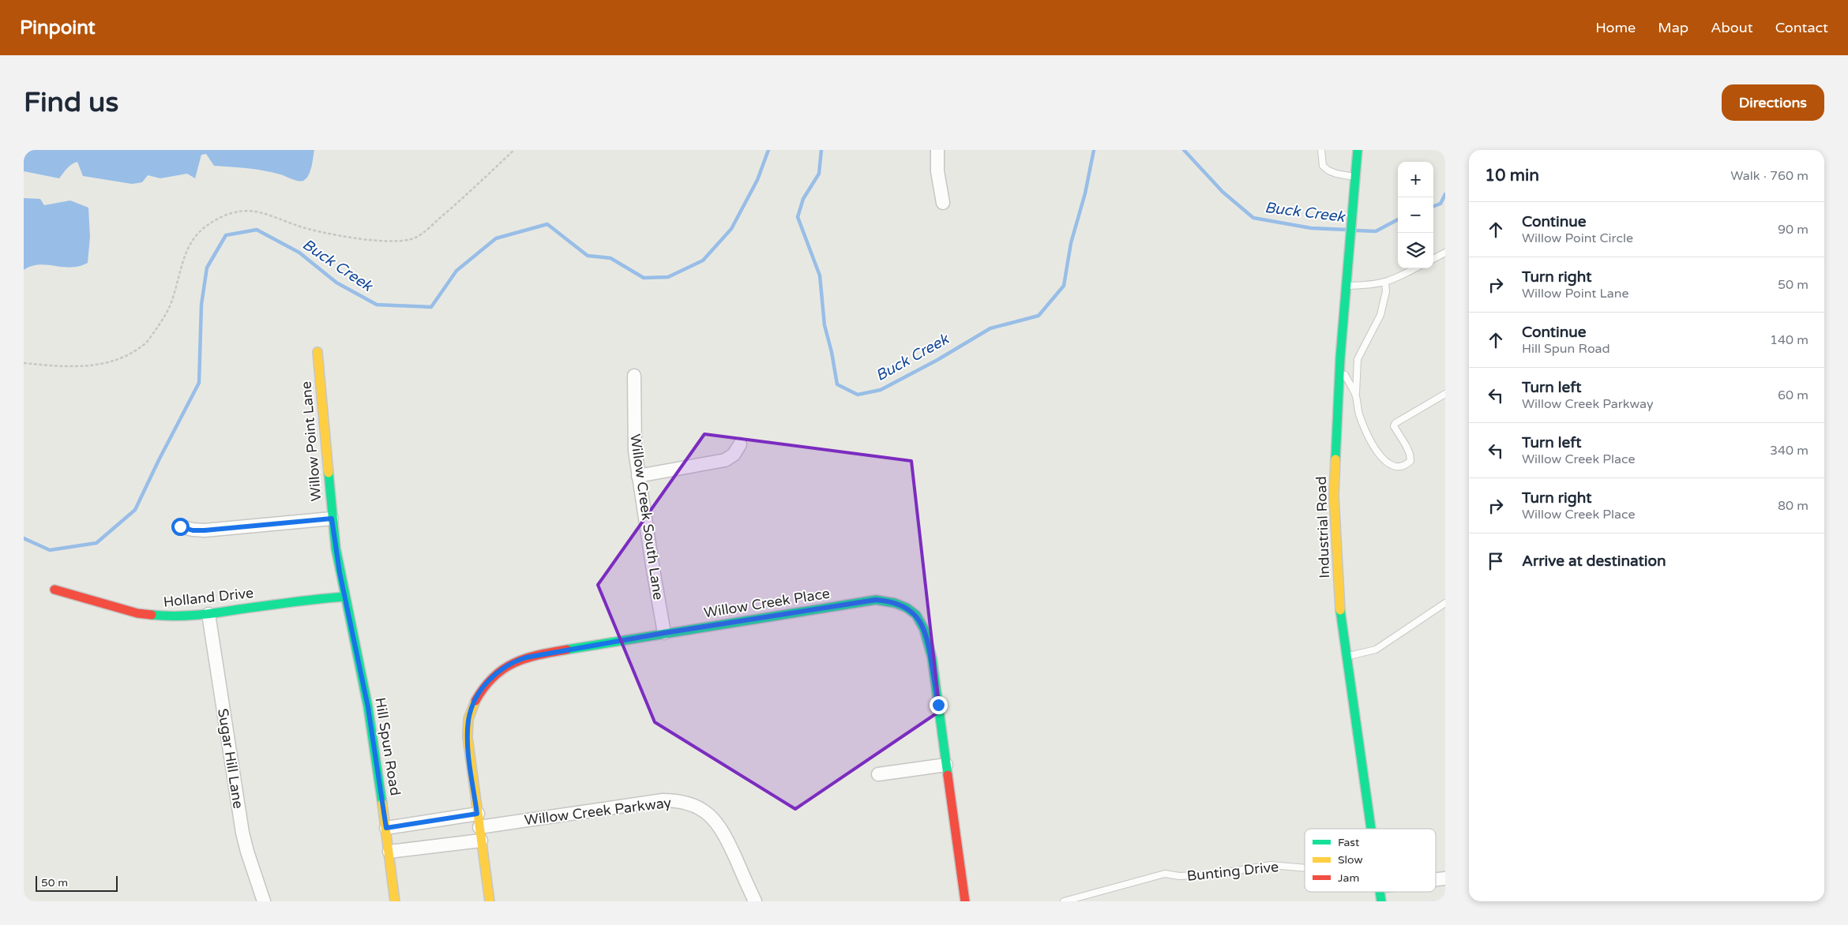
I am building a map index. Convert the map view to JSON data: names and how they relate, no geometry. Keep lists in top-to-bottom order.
{
  "streets": {
    "street": [
      "Willow Point Lane",
      "Willow Creek South Lane",
      "Industrial Road",
      "Holland Drive",
      "Willow Creek Place",
      "Hill Spun Road",
      "Sugar Hill Lane",
      "Willow Creek Parkway"
    ],
    "lane": ["Bunting Drive"]
  },
  "crossings": [
    ["Willow Point Lane", "Holland Drive"],
    ["Willow Point Lane", "Hill Spun Road"],
    ["Willow Creek South Lane", "Willow Creek Place"],
    ["Holland Drive", "Hill Spun Road"],
    ["Holland Drive", "Sugar Hill Lane"],
    ["Willow Creek Place", "Willow Creek Parkway"]
  ],
  "water": ["Buck Creek"],
  "legend": ["Fast", "Slow", "Jam"],
  "scale_bar": "50 m",
  "page": {
    "header": "Pinpoint",
    "nav": [
      "Home",
      "Map",
      "About",
      "Contact"
    ],
    "buttons": "Directions",
    "title": "Find us",
    "heading": ["10 min", "Walk · 760 m"],
    "map_buttons": ["+", "−"],
    "list": [
      ["Continue", "Willow Point Circle", "90 m"],
      ["Turn right", "Willow Point Lane", "50 m"],
      ["Continue", "Hill Spun Road", "140 m"],
      ["Turn left", "Willow Creek Parkway", "60 m"],
      ["Turn left", "Willow Creek Place", "340 m"],
      ["Turn right", "Willow Creek Place", "80 m"],
      "Arrive at destination"
    ],
    "scale": "50 m"
  }
}
